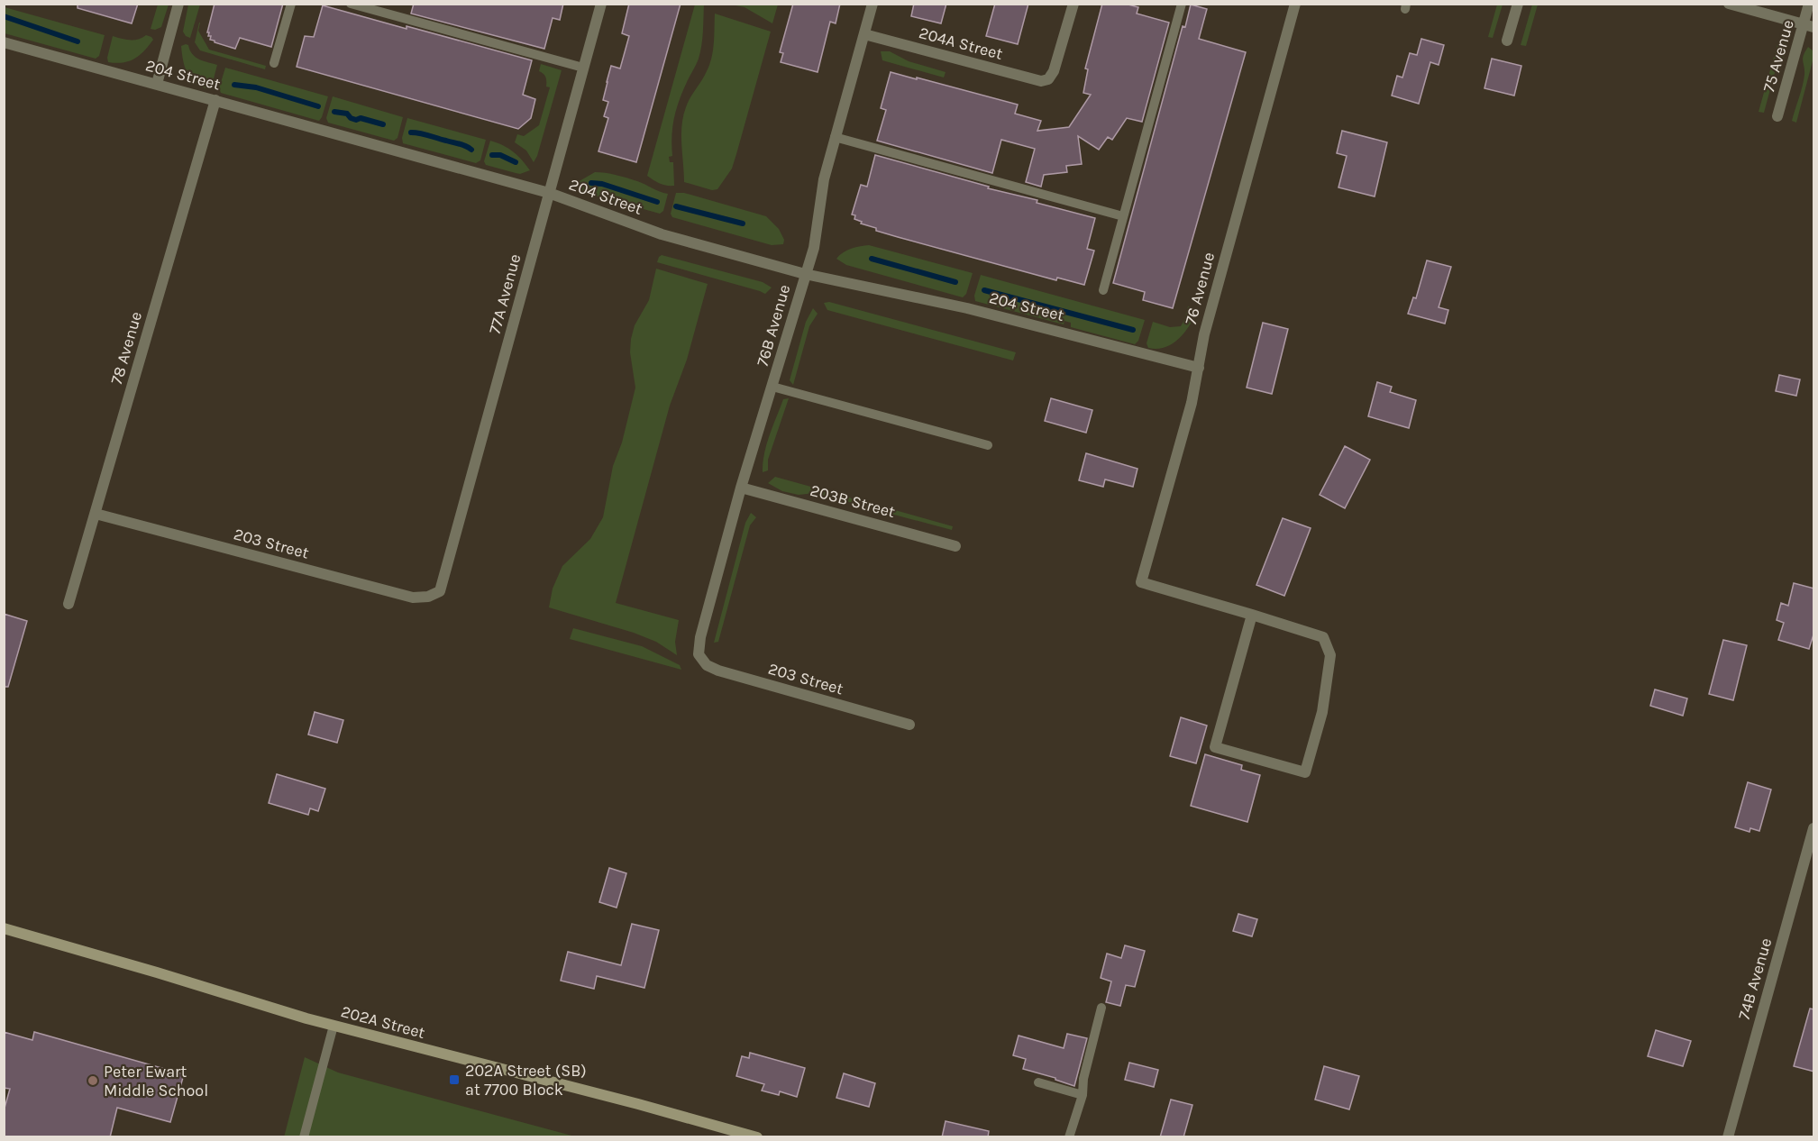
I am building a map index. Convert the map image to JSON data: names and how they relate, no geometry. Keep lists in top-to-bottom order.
{
  "streets": {
    "main road": ["202A Street"],
    "street": [
      "204A Street",
      "75 Avenue",
      "204 Street",
      "76 Avenue",
      "77A Avenue",
      "76B Avenue",
      "78 Avenue",
      "203B Street",
      "203 Street",
      "74B Avenue"
    ]
  },
  "crossings": [
    ["204A Street", "76B Avenue"],
    ["204 Street", "76 Avenue"],
    ["204 Street", "77A Avenue"],
    ["204 Street", "76B Avenue"],
    ["204 Street", "78 Avenue"],
    ["77A Avenue", "203 Street"],
    ["76B Avenue", "203B Street"],
    ["76B Avenue", "203 Street"],
    ["78 Avenue", "203 Street"]
  ],
  "places": {
    "transit": ["202A Street (SB) at 7700 Block"],
    "other": ["Peter Ewart Middle School"]
  }
}
